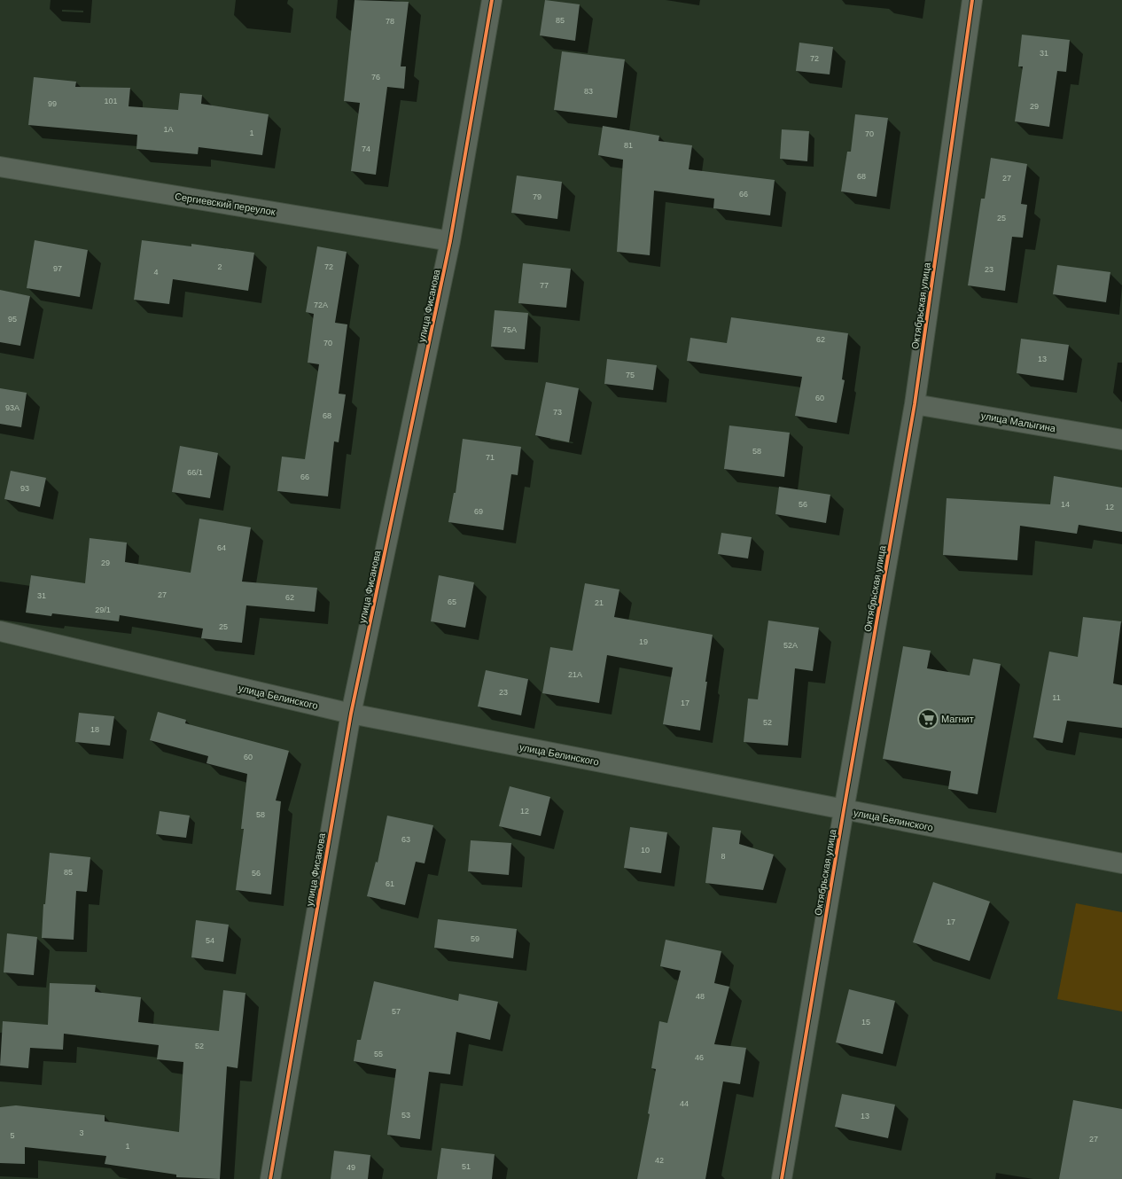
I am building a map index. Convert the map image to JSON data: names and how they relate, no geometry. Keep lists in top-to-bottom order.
{
  "streets": {
    "street": [
      "Сергиевский переулок",
      "улица Фисанова",
      "Октябрьская улица",
      "улица Малыгина",
      "улица Белинского"
    ]
  },
  "crossings": [
    ["Сергиевский переулок", "улица Фисанова"],
    ["улица Фисанова", "улица Белинского"],
    ["Октябрьская улица", "улица Малыгина"],
    ["Октябрьская улица", "улица Белинского"]
  ],
  "places": {
    "supermarket": ["Магнит"]
  },
  "house_numbers": [
    "85",
    "78",
    "31",
    "72",
    "76",
    "83",
    "101",
    "99",
    "29",
    "1А",
    "1",
    "70",
    "81",
    "74",
    "68",
    "27",
    "66",
    "79",
    "25",
    "2",
    "72",
    "97",
    "23",
    "4",
    "77",
    "72А",
    "95",
    "75А",
    "62",
    "70",
    "13",
    "75",
    "60",
    "93А",
    "73",
    "68",
    "58",
    "71",
    "66/1",
    "66",
    "93",
    "56",
    "14",
    "12",
    "69",
    "64",
    "29",
    "27",
    "31",
    "62",
    "65",
    "21",
    "29/1",
    "25",
    "19",
    "52А",
    "21А",
    "23",
    "11",
    "17",
    "52",
    "18",
    "60",
    "12",
    "58",
    "63",
    "10",
    "8",
    "85",
    "56",
    "61",
    "17",
    "59",
    "54",
    "48",
    "57",
    "15",
    "52",
    "55",
    "46",
    "44",
    "53",
    "13",
    "3",
    "5",
    "27",
    "1",
    "42",
    "51",
    "49"
  ]
}
